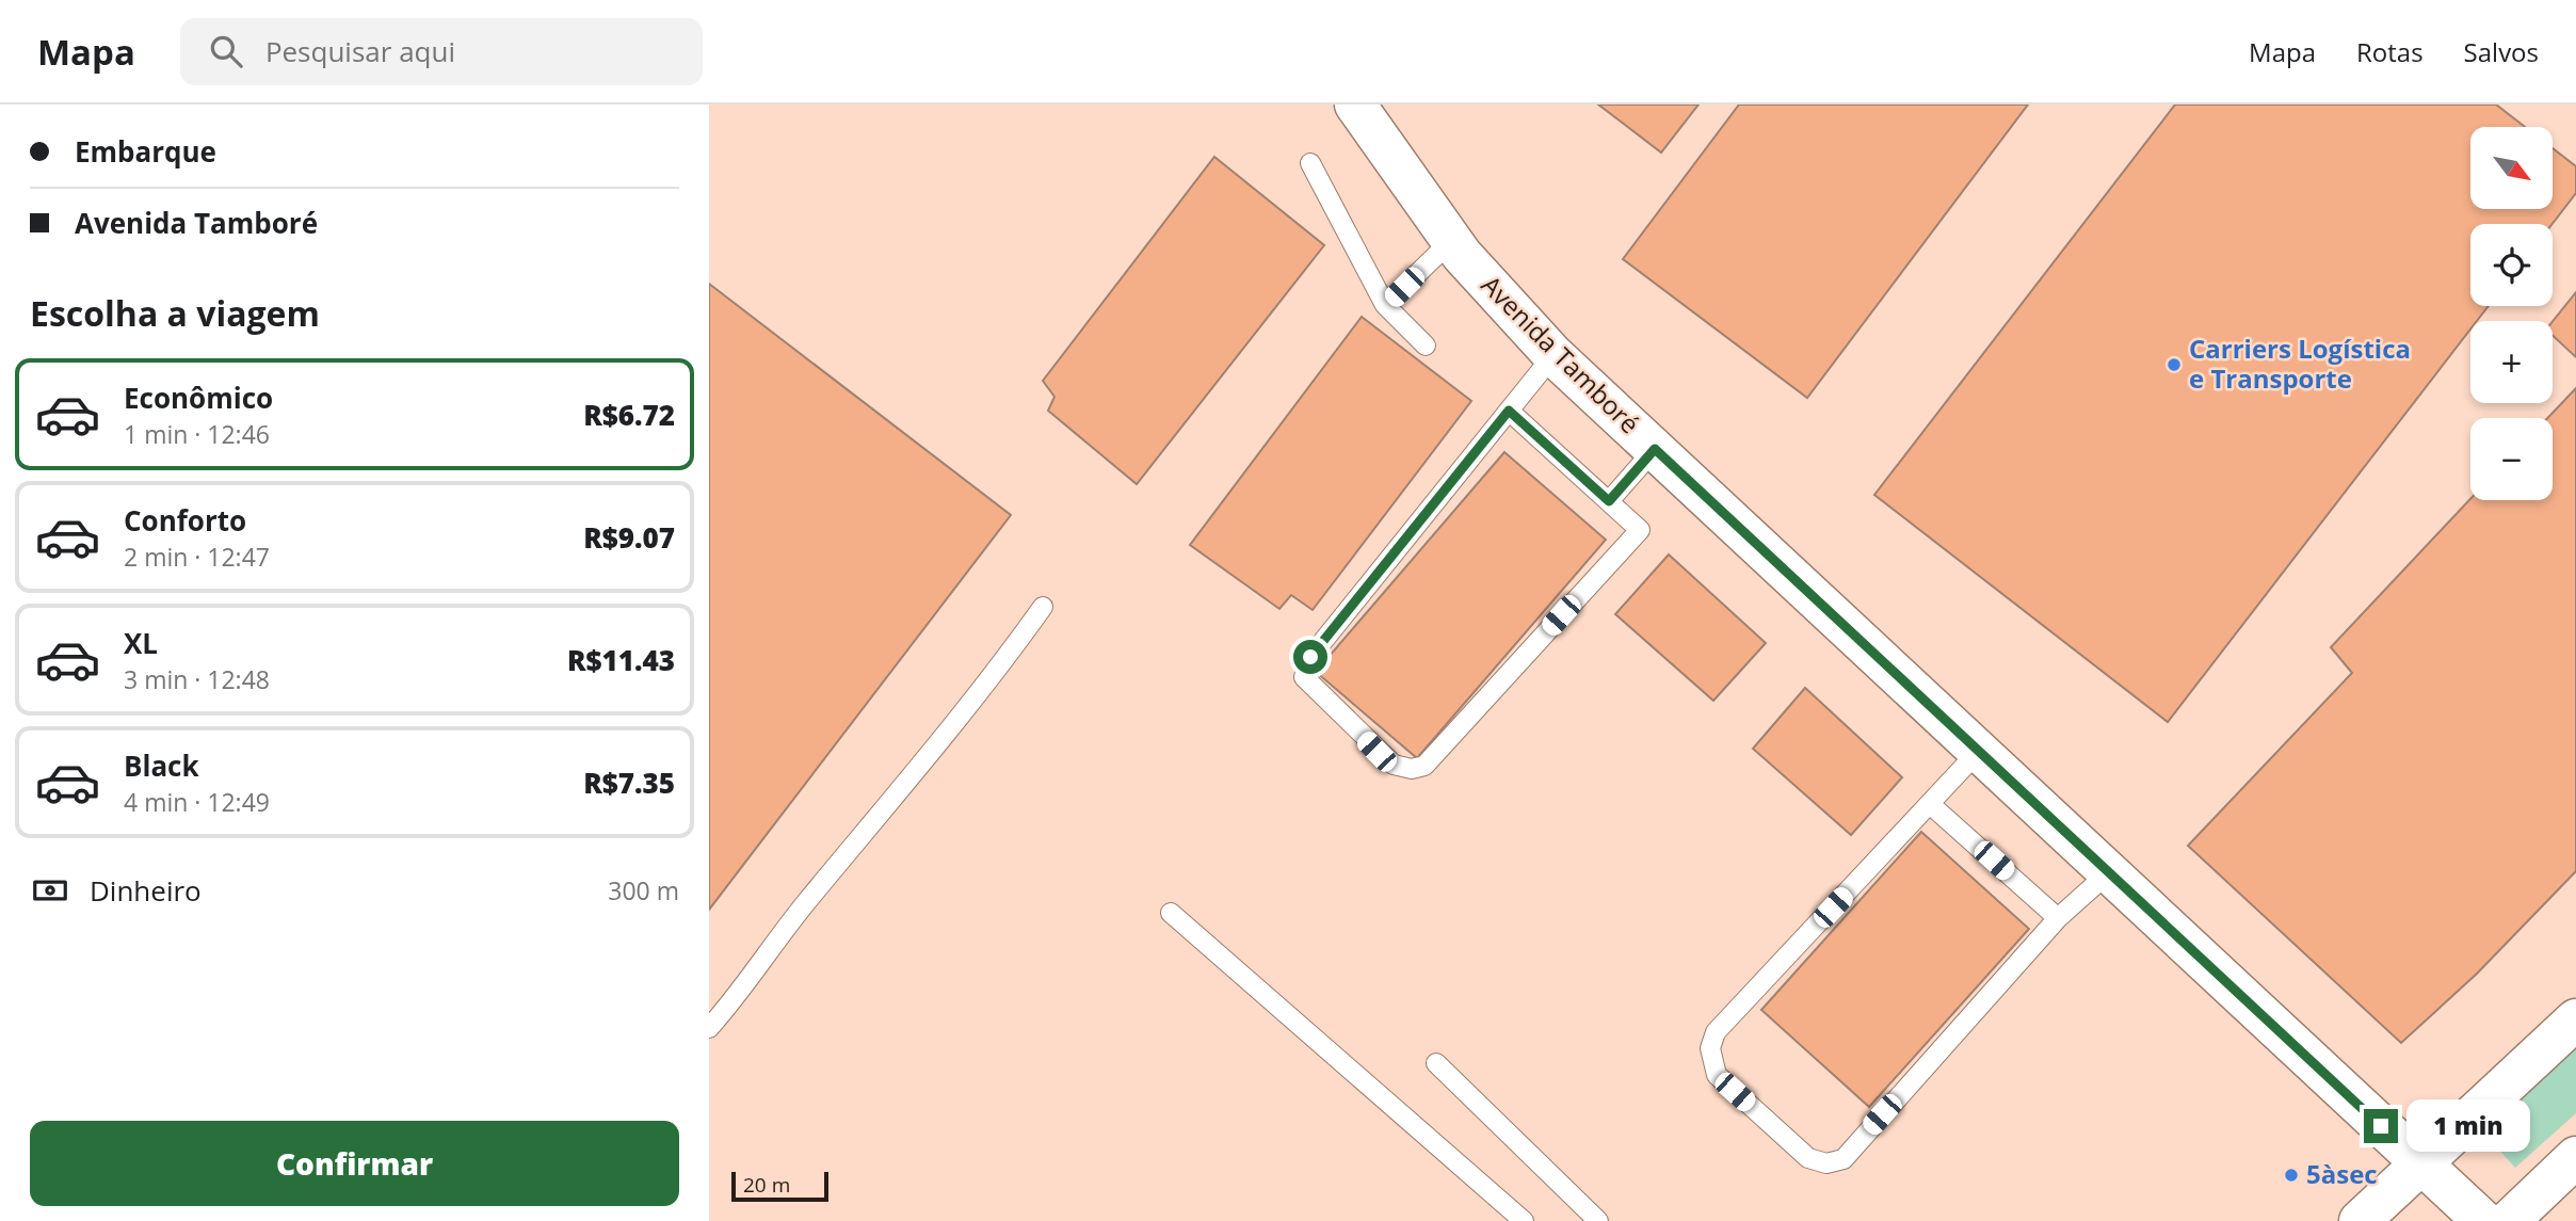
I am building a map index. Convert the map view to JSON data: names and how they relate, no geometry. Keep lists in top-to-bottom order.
{
  "streets": {
    "street": ["Avenida Tamboré"]
  },
  "places": ["Carriers Logística e Transporte", "5àsec"],
  "scale_bar": "20 m",
  "north": "bottom right",
  "page": {
    "header": "Mapa",
    "search": "Pesquisar aqui",
    "nav": ["Mapa", "Rotas", "Salvos"],
    "banner": ["Embarque", "Avenida Tamboré"],
    "map_buttons": ["+", "−"],
    "heading": "Escolha a viagem",
    "list": [
      {
        "name": "Econômico",
        "note": "1 min · 12:46",
        "value": "R$6.72"
      },
      {
        "name": "Conforto",
        "note": "2 min · 12:47",
        "value": "R$9.07"
      },
      {
        "name": "XL",
        "note": "3 min · 12:48",
        "value": "R$11.43"
      },
      {
        "name": "Black",
        "note": "4 min · 12:49",
        "value": "R$7.35"
      }
    ],
    "pay": ["Dinheiro", "300 m"],
    "bubble": "1 min",
    "buttons": "Confirmar",
    "scale": "20 m"
  }
}
